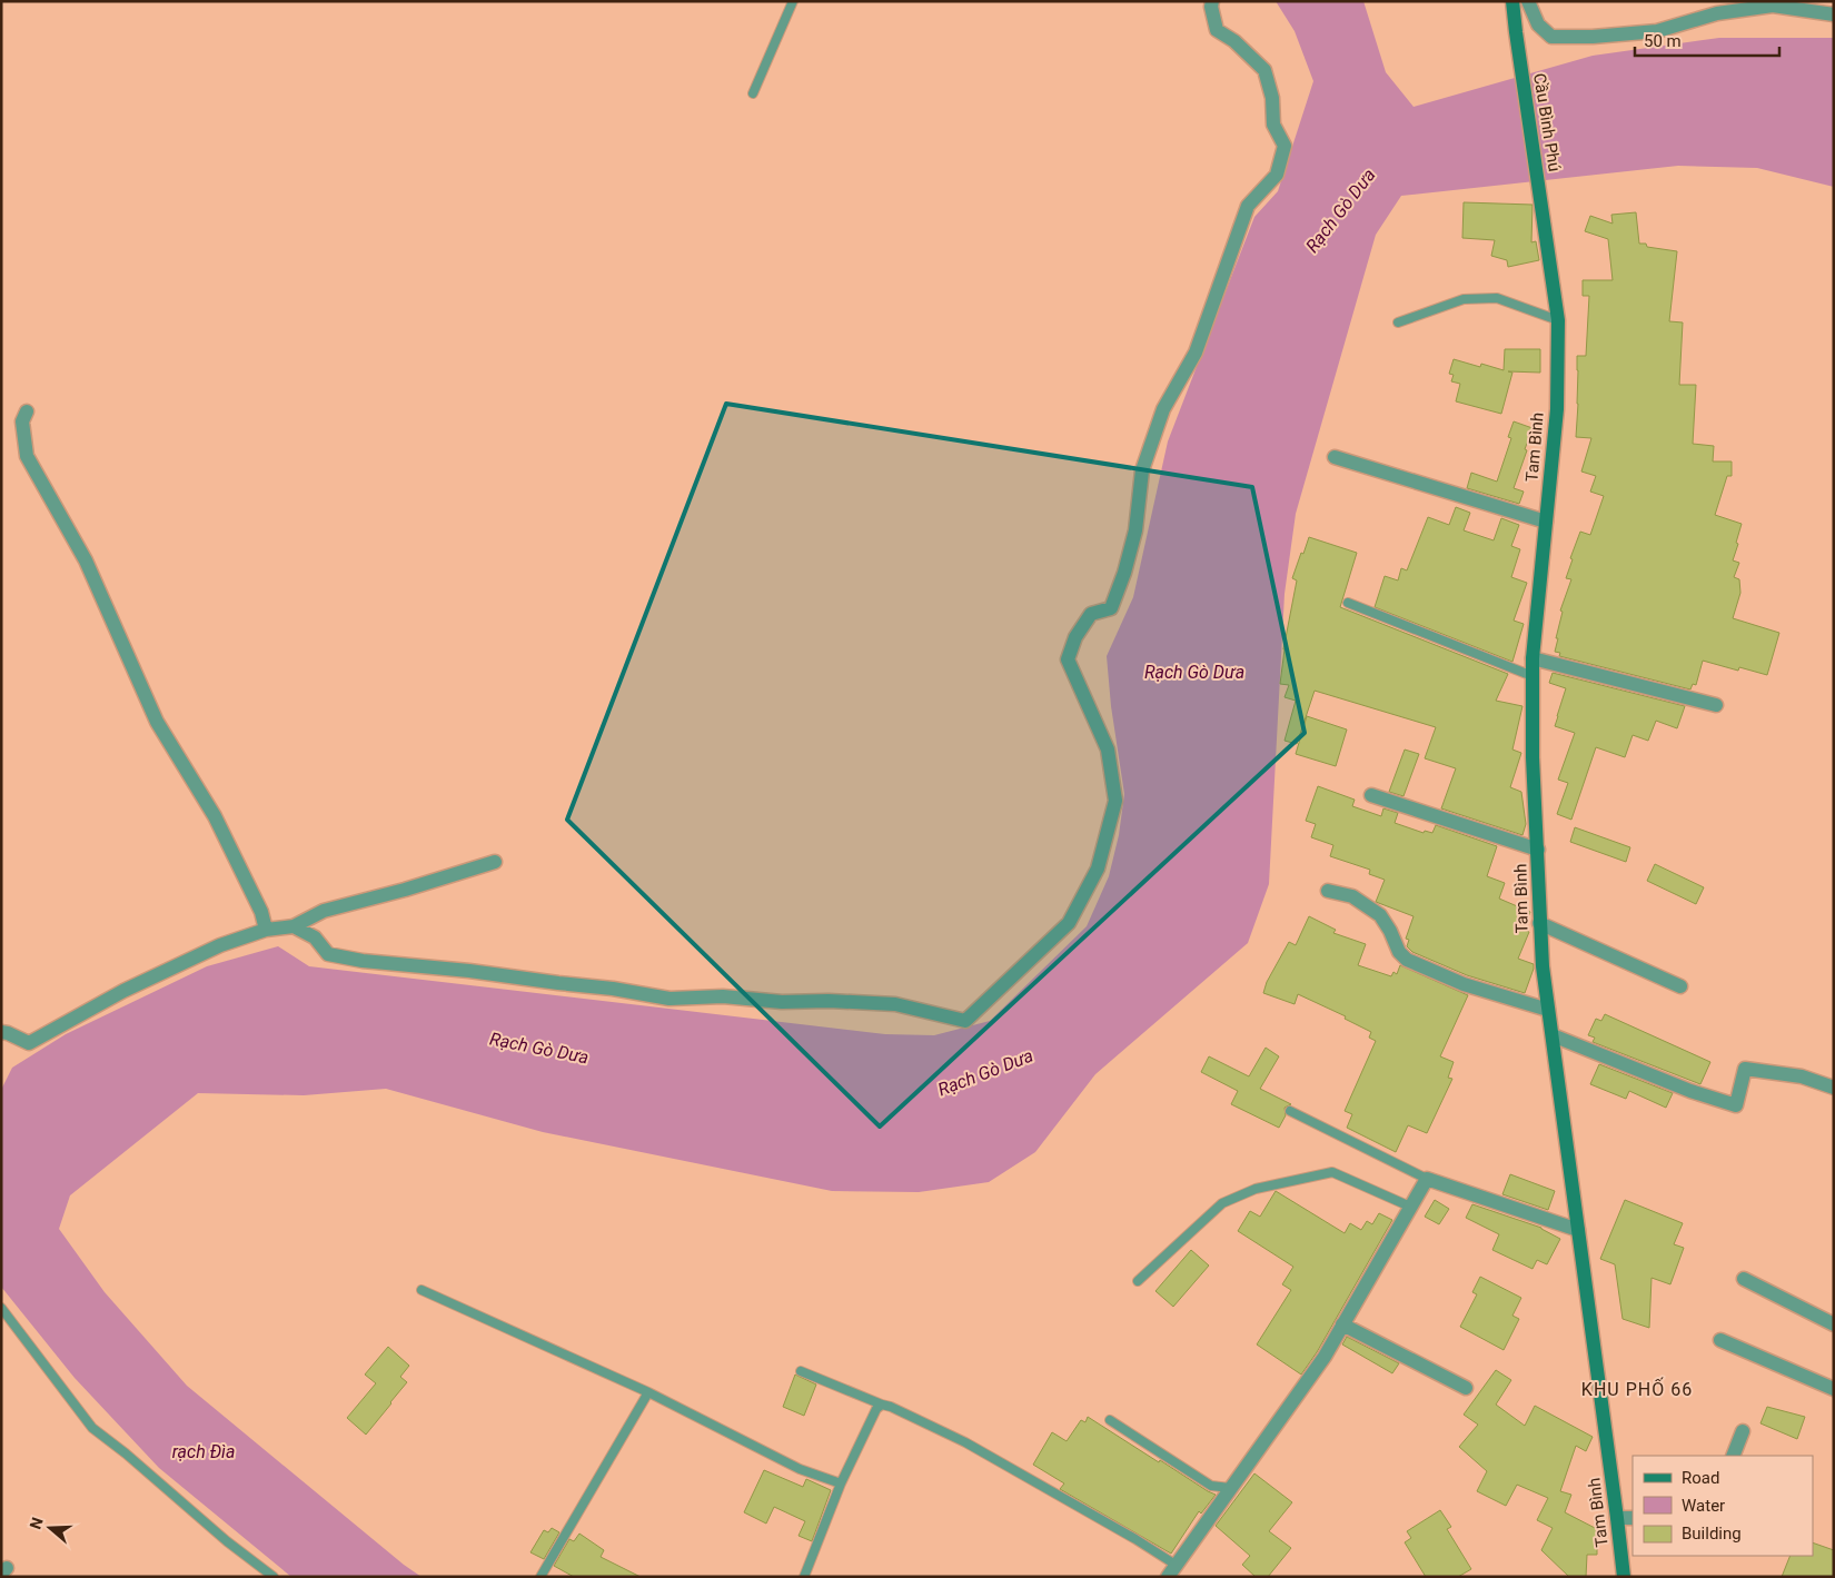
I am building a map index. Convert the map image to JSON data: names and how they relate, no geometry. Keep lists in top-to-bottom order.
{
  "streets": {
    "main road": ["Cầu Bình Phú", "Tam Bình"]
  },
  "crossings": [
    ["Cầu Bình Phú", "Tam Bình"]
  ],
  "districts": ["KHU PHỐ 66"],
  "water": ["Rạch Gò Dưa", "rạch Đìa"],
  "legend": ["Road", "Water", "Building"],
  "scale_bar": "50 m",
  "north": "left"
}
